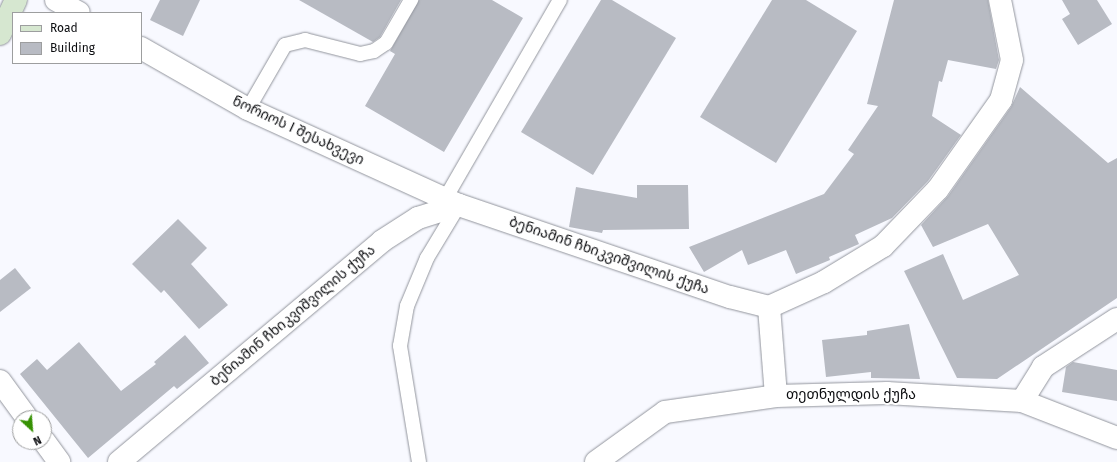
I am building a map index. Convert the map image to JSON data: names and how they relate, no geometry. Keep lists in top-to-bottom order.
{
  "streets": {
    "street": ["ნორიოს I შესახვევი", "ბენიამინ ჩხიკვიშვილის ქუჩა", "თეთნულდის ქუჩა"]
  },
  "crossings": [
    ["ნორიოს I შესახვევი", "ბენიამინ ჩხიკვიშვილის ქუჩა"]
  ],
  "legend": ["Road", "Building"],
  "north": "bottom right"
}
